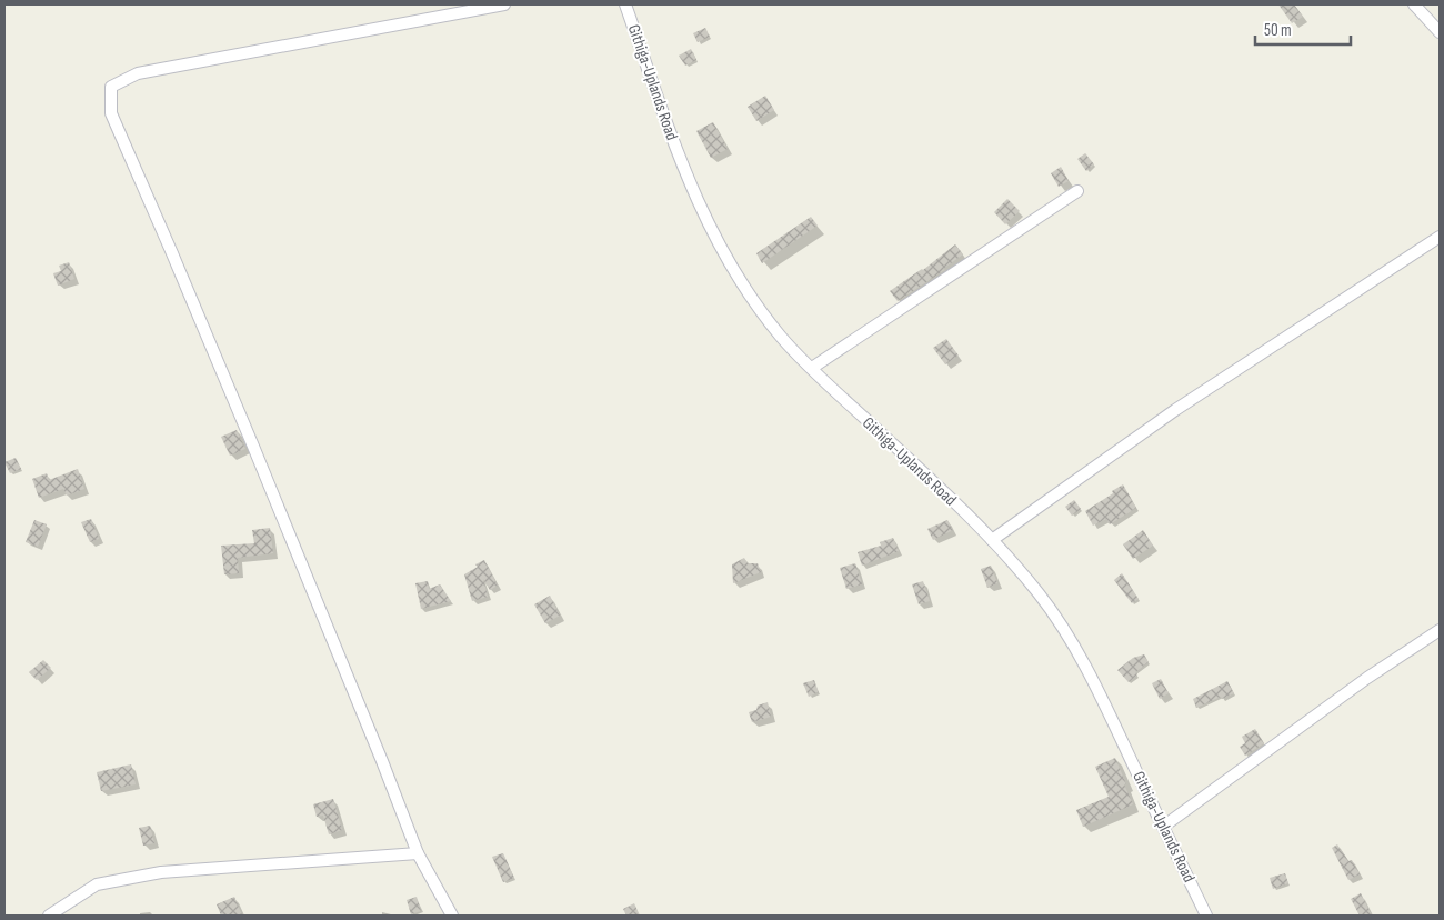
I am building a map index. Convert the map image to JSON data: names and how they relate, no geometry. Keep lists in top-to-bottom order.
{
  "streets": {
    "street": ["Githiga-Uplands Road"]
  },
  "scale_bar": "50 m"
}
